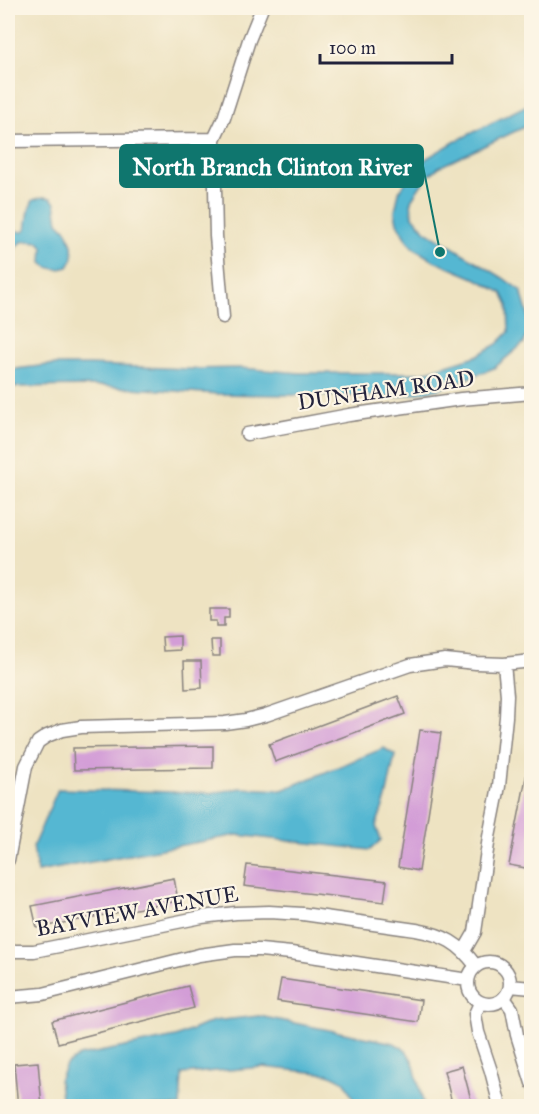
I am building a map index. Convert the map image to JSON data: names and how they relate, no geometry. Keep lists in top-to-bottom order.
{
  "streets": {
    "street": ["DUNHAM ROAD", "BAYVIEW AVENUE"]
  },
  "places": ["North Branch Clinton River"],
  "scale_bar": "100 m"
}
